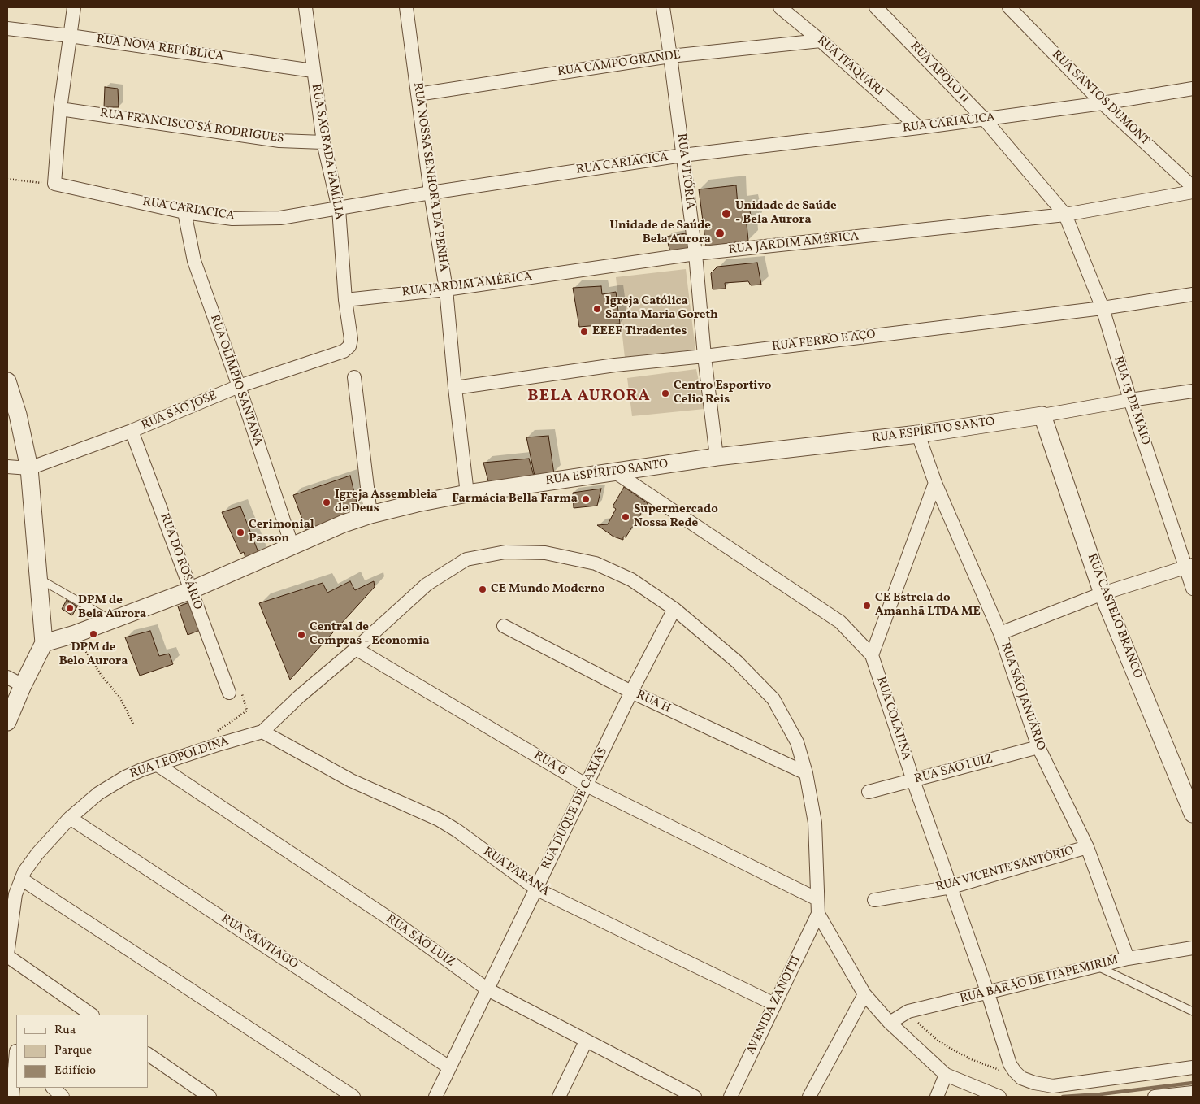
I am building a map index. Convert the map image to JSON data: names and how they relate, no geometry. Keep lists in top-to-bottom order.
{
  "streets": {
    "street": [
      "RUA NOVA REPÚBLICA",
      "RUA CAMPO GRANDE",
      "RUA ITAQUARI",
      "RUA APOLO 11",
      "RUA SANTOS DUMONT",
      "RUA CARIACICA",
      "RUA FRANCISCO SÁ RODRIGUES",
      "RUA SAGRADA FAMÍLIA",
      "RUA VITÓRIA",
      "RUA NOSSA SENHORA DA PENHA",
      "RUA JARDIM AMÉRICA",
      "RUA FERRO E AÇO",
      "RUA OLÍMPIO SANTANA",
      "RUA 13 DE MAIO",
      "RUA SÃO JOSÉ",
      "RUA ESPÍRITO SANTO",
      "RUA DO ROSÁRIO",
      "RUA CASTELO BRANCO",
      "RUA SÃO JANUÁRIO",
      "RUA H",
      "RUA COLATINA",
      "RUA LEOPOLDINA",
      "RUA G",
      "RUA SÃO LUIZ",
      "RUA DUQUE DE CAXIAS",
      "RUA VICENTE SANTÓRIO",
      "RUA PARANÁ",
      "RUA SANTIAGO",
      "RUA BARÃO DE ITAPEMIRIM",
      "AVENIDA ZANOTTI"
    ]
  },
  "crossings": [
    ["RUA NOVA REPÚBLICA", "RUA SAGRADA FAMÍLIA"],
    ["RUA CAMPO GRANDE", "RUA ITAQUARI"],
    ["RUA CAMPO GRANDE", "RUA VITÓRIA"],
    ["RUA CAMPO GRANDE", "RUA NOSSA SENHORA DA PENHA"],
    ["RUA ITAQUARI", "RUA CARIACICA"],
    ["RUA APOLO 11", "RUA CARIACICA"],
    ["RUA APOLO 11", "RUA JARDIM AMÉRICA"],
    ["RUA APOLO 11", "RUA 13 DE MAIO"],
    ["RUA SANTOS DUMONT", "RUA CARIACICA"],
    ["RUA CARIACICA", "RUA SAGRADA FAMÍLIA"],
    ["RUA CARIACICA", "RUA VITÓRIA"],
    ["RUA CARIACICA", "RUA NOSSA SENHORA DA PENHA"],
    ["RUA CARIACICA", "RUA OLÍMPIO SANTANA"],
    ["RUA FRANCISCO SÁ RODRIGUES", "RUA SAGRADA FAMÍLIA"],
    ["RUA SAGRADA FAMÍLIA", "RUA JARDIM AMÉRICA"],
    ["RUA SAGRADA FAMÍLIA", "RUA SÃO JOSÉ"],
    ["RUA VITÓRIA", "RUA JARDIM AMÉRICA"],
    ["RUA VITÓRIA", "RUA FERRO E AÇO"],
    ["RUA VITÓRIA", "RUA ESPÍRITO SANTO"],
    ["RUA NOSSA SENHORA DA PENHA", "RUA JARDIM AMÉRICA"],
    ["RUA NOSSA SENHORA DA PENHA", "RUA FERRO E AÇO"],
    ["RUA NOSSA SENHORA DA PENHA", "RUA ESPÍRITO SANTO"],
    ["RUA JARDIM AMÉRICA", "RUA 13 DE MAIO"],
    ["RUA FERRO E AÇO", "RUA 13 DE MAIO"],
    ["RUA OLÍMPIO SANTANA", "RUA SÃO JOSÉ"],
    ["RUA OLÍMPIO SANTANA", "RUA ESPÍRITO SANTO"],
    ["RUA 13 DE MAIO", "RUA ESPÍRITO SANTO"],
    ["RUA SÃO JOSÉ", "RUA DO ROSÁRIO"],
    ["RUA ESPÍRITO SANTO", "RUA DO ROSÁRIO"],
    ["RUA ESPÍRITO SANTO", "RUA CASTELO BRANCO"],
    ["RUA ESPÍRITO SANTO", "RUA SÃO JANUÁRIO"],
    ["RUA ESPÍRITO SANTO", "RUA COLATINA"],
    ["RUA SÃO JANUÁRIO", "RUA SÃO LUIZ"],
    ["RUA SÃO JANUÁRIO", "RUA VICENTE SANTÓRIO"],
    ["RUA SÃO JANUÁRIO", "RUA BARÃO DE ITAPEMIRIM"],
    ["RUA H", "RUA DUQUE DE CAXIAS"],
    ["RUA COLATINA", "RUA SÃO LUIZ"],
    ["RUA COLATINA", "RUA VICENTE SANTÓRIO"],
    ["RUA COLATINA", "RUA BARÃO DE ITAPEMIRIM"],
    ["RUA LEOPOLDINA", "RUA SÃO LUIZ"],
    ["RUA LEOPOLDINA", "RUA PARANÁ"],
    ["RUA LEOPOLDINA", "RUA SANTIAGO"],
    ["RUA G", "RUA DUQUE DE CAXIAS"],
    ["RUA SÃO LUIZ", "RUA DUQUE DE CAXIAS"],
    ["RUA DUQUE DE CAXIAS", "RUA PARANÁ"],
    ["RUA DUQUE DE CAXIAS", "RUA SANTIAGO"],
    ["RUA PARANÁ", "AVENIDA ZANOTTI"]
  ],
  "districts": ["BELA AURORA"],
  "places": [
    "Unidade de Saúde - Bela Aurora",
    "Unidade de Saúde Bela Aurora",
    "Igreja Católica Santa Maria Goreth",
    "EEEF Tiradentes",
    "Centro Esportivo Celio Reis",
    "Farmácia Bella Farma",
    "Igreja Assembleia de Deus",
    "Supermercado Nossa Rede",
    "Cerimonial Passon",
    "CE Mundo Moderno",
    "CE Estrela do Amanhã LTDA ME",
    "DPM de Bela Aurora",
    "DPM de Belo Aurora",
    "Central de Compras - Economia"
  ],
  "legend": ["Rua", "Parque", "Edifício"]
}
